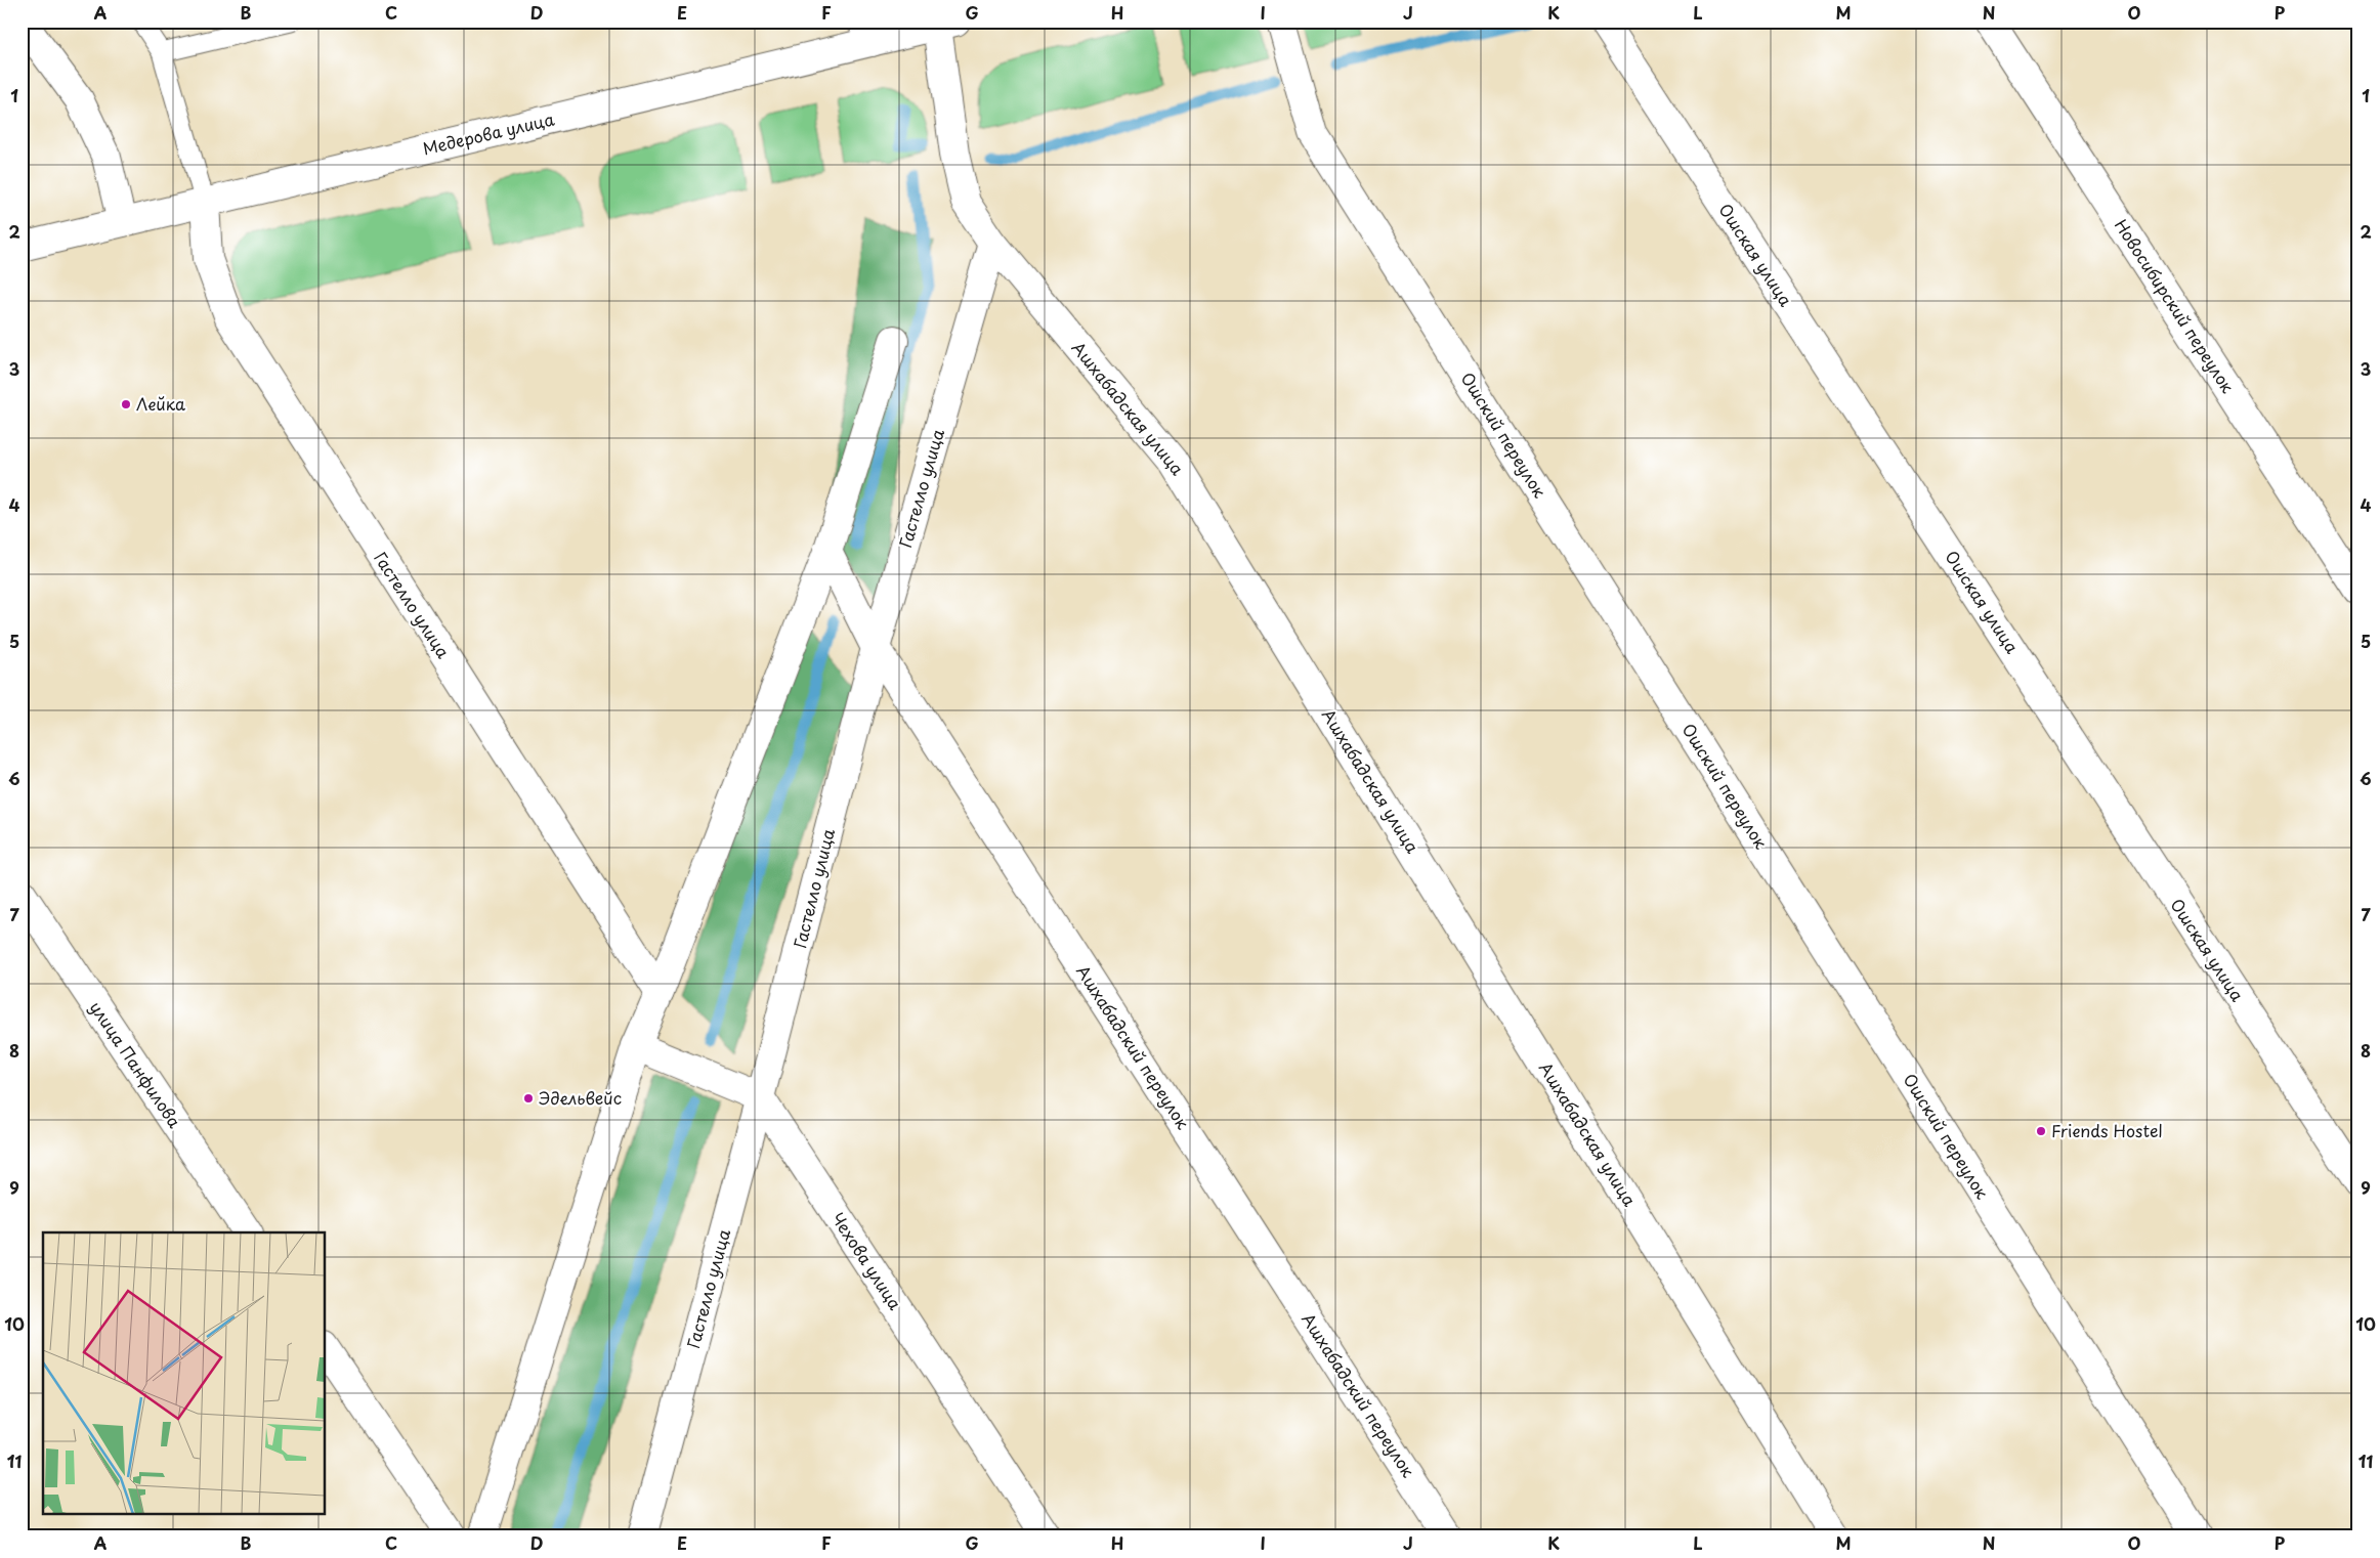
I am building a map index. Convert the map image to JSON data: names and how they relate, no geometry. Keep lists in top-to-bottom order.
{
  "streets": {
    "street": [
      "Медерова улица",
      "Ошская улица",
      "Новосибирский переулок",
      "Ашхабадская улица",
      "Ошский переулок",
      "Гастелло улица",
      "Ашхабадский переулок",
      "улица Панфилова",
      "Чехова улица"
    ]
  },
  "crossings": [
    ["Медерова улица", "Ашхабадская улица"],
    ["Медерова улица", "Гастелло улица"],
    ["Ашхабадская улица", "Гастелло улица"],
    ["Гастелло улица", "Ашхабадский переулок"],
    ["Гастелло улица", "Чехова улица"]
  ],
  "places": ["Лейка", "Эдельвейс", "Friends Hostel"],
  "grid": {
    "columns": [
      "A",
      "B",
      "C",
      "D",
      "E",
      "F",
      "G",
      "H",
      "I",
      "J",
      "K",
      "L",
      "M",
      "N",
      "O",
      "P"
    ],
    "rows": [
      "1",
      "2",
      "3",
      "4",
      "5",
      "6",
      "7",
      "8",
      "9",
      "10",
      "11"
    ]
  }
}
